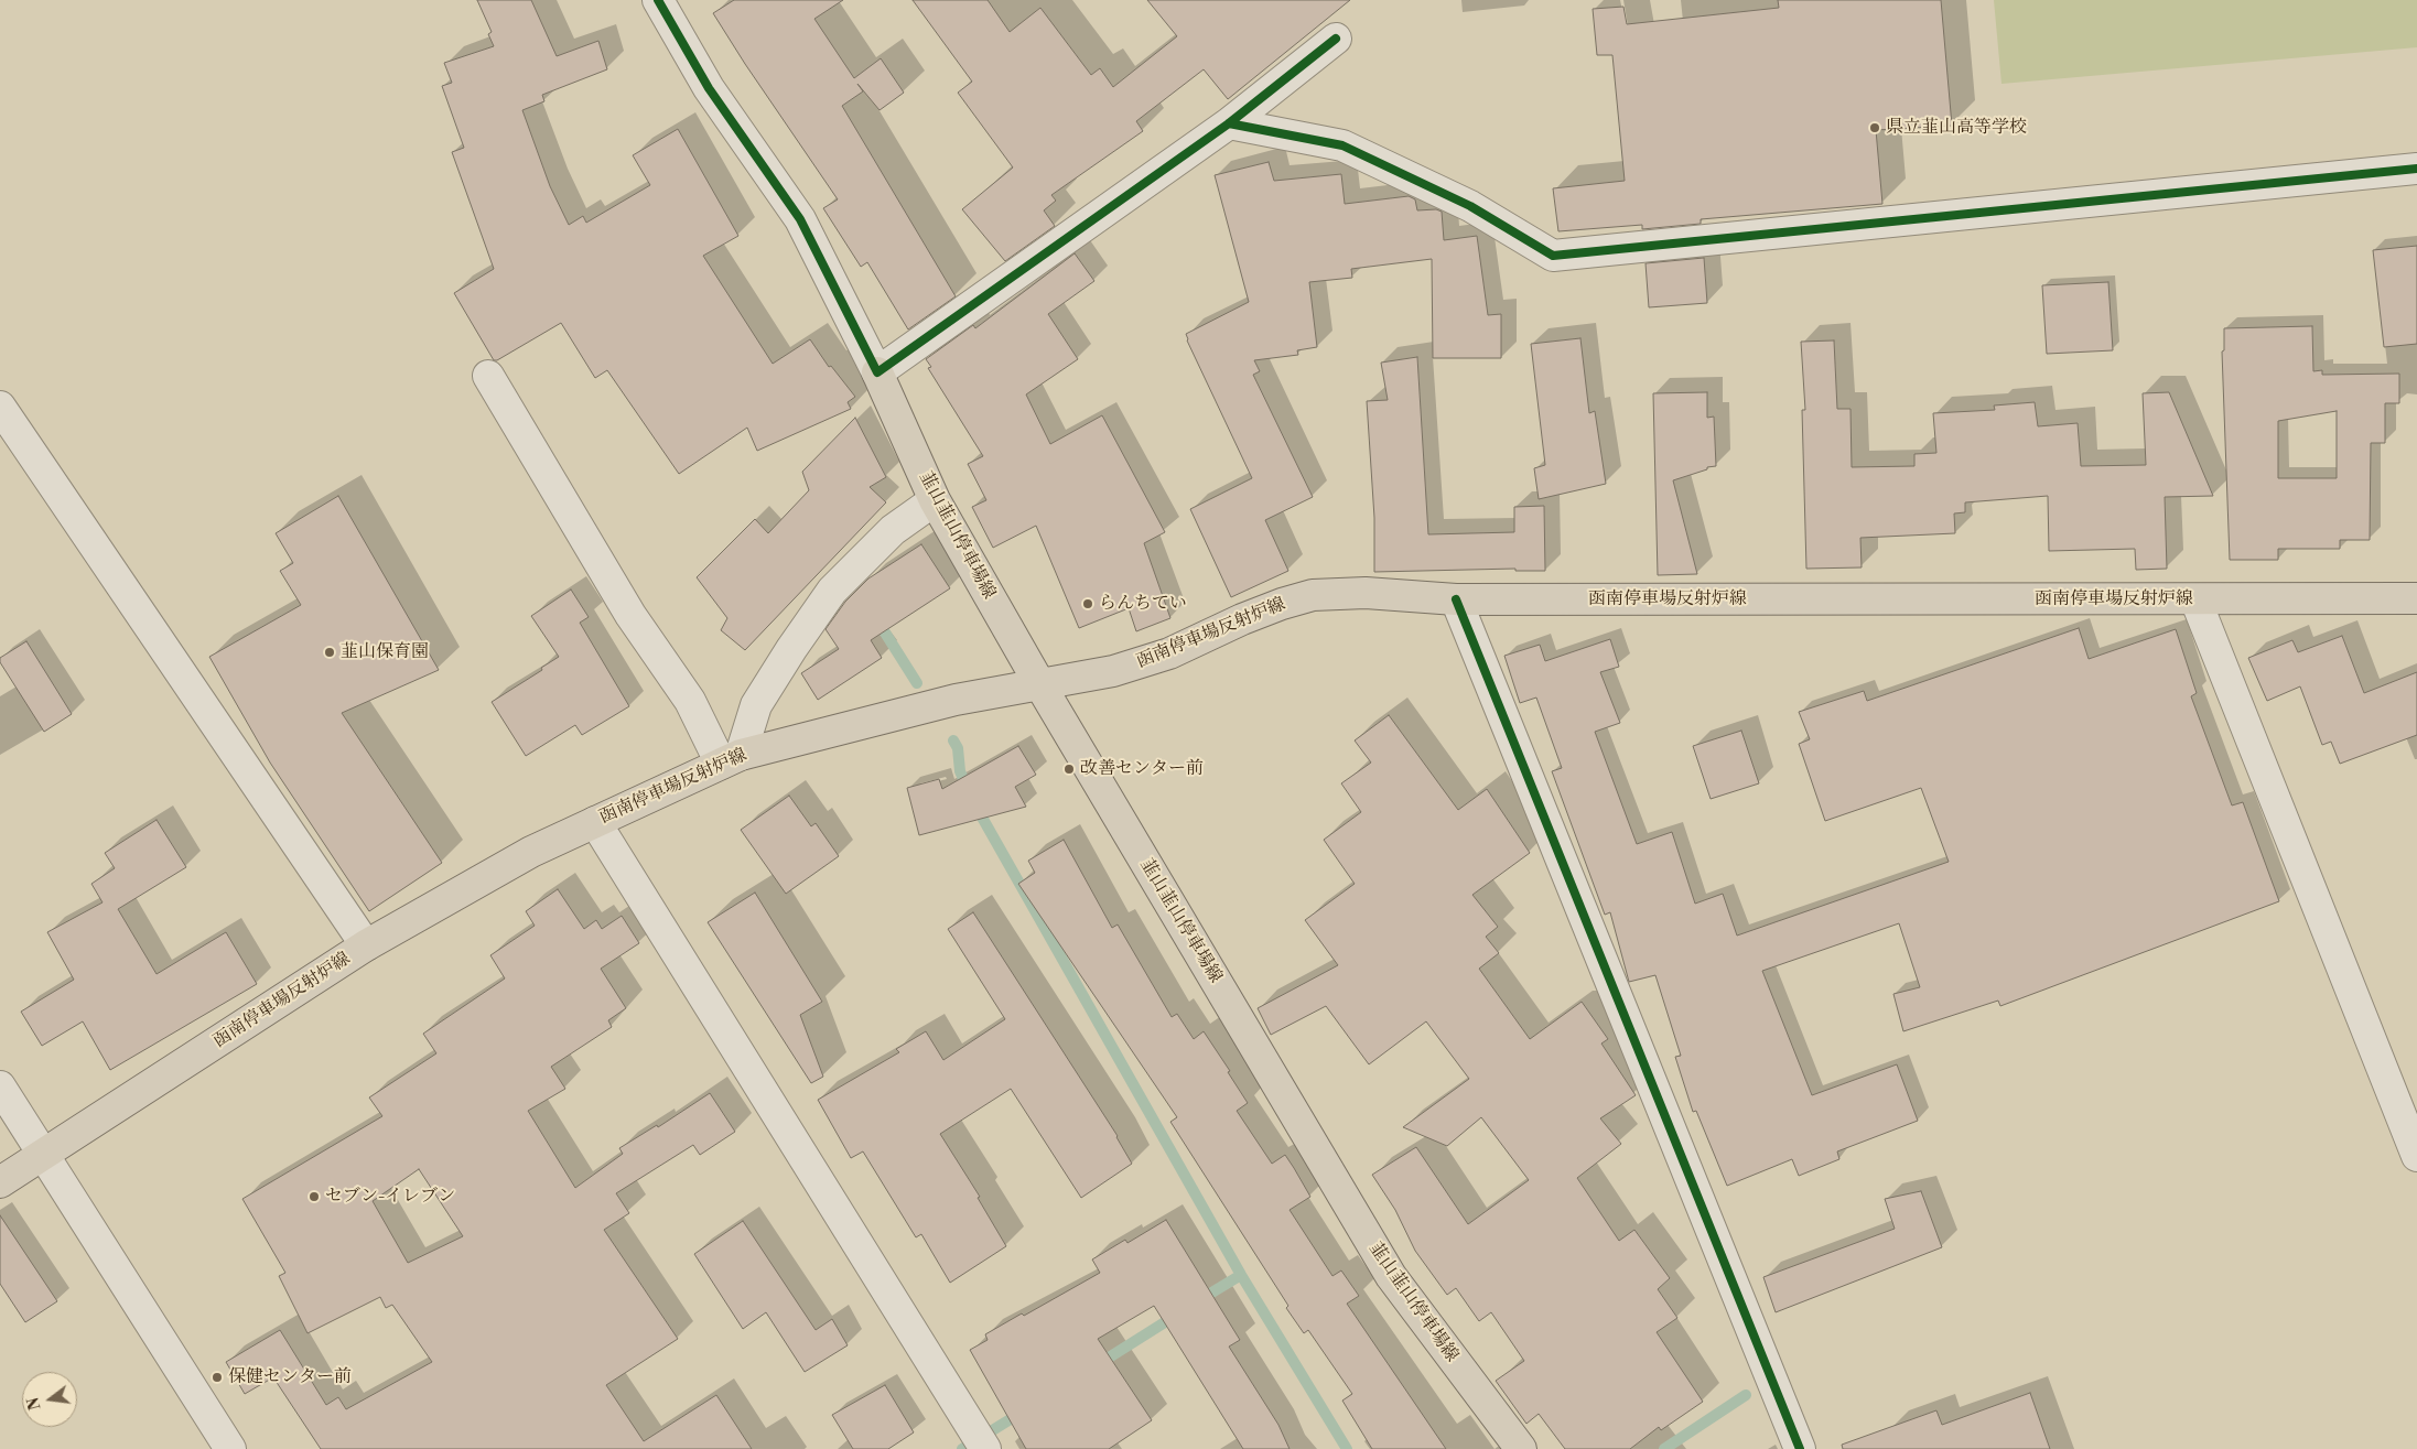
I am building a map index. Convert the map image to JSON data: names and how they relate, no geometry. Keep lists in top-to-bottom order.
{
  "streets": {
    "main road": ["韮山韮山停車場線", "函南停車場反射炉線"]
  },
  "crossings": [
    ["韮山韮山停車場線", "函南停車場反射炉線"]
  ],
  "places": [
    "県立韮山高等学校",
    "らんちてい",
    "韮山保育園",
    "改善センター前",
    "セブン-イレブン",
    "保健センター前"
  ],
  "north": "left"
}
